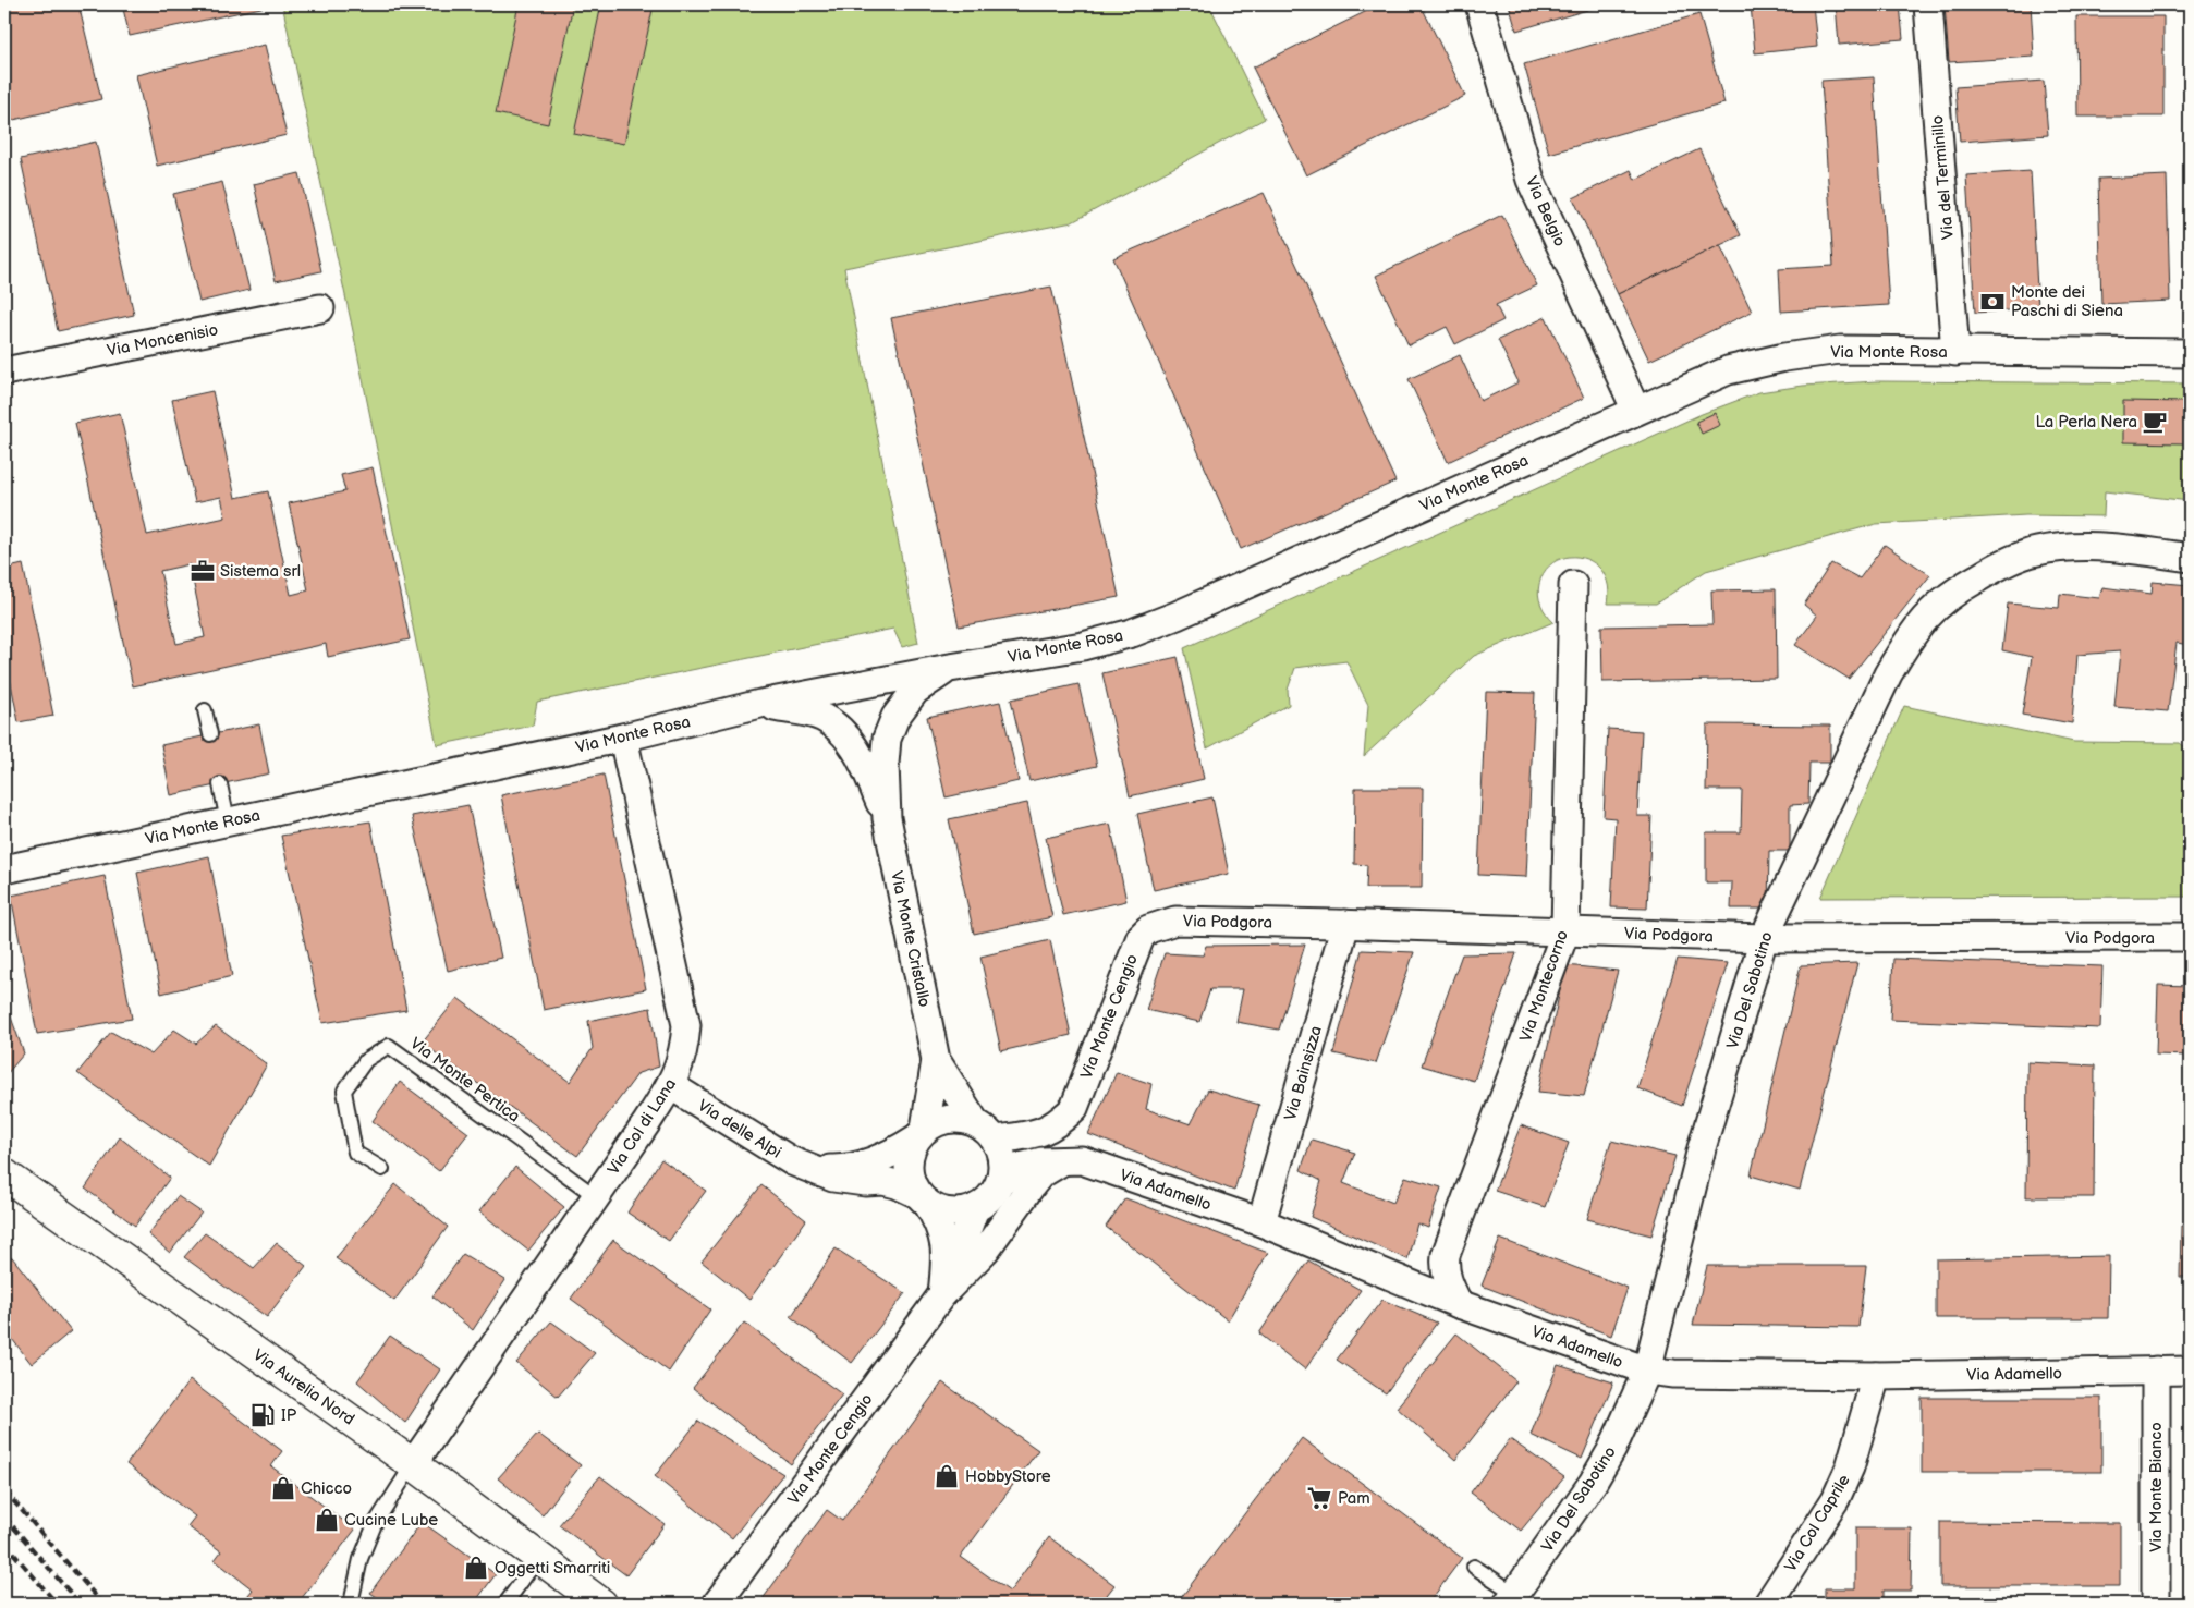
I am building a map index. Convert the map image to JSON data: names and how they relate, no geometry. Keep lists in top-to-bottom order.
{
  "streets": {
    "main road": ["Via Aurelia Nord"],
    "street": [
      "Via del Terminillo",
      "Via Belgio",
      "Via Moncenisio",
      "Via Monte Rosa",
      "Via Podgora",
      "Via Monte Cristallo",
      "Via Montecorno",
      "Via Del Sabotino",
      "Via Monte Cengio",
      "Via Bainsizza",
      "Via Col di Lana",
      "Via delle Alpi",
      "Via Adamello",
      "Via Monte Bianco",
      "Via Col Caprile"
    ],
    "lane": ["Via Monte Pertica"]
  },
  "crossings": [
    ["Via del Terminillo", "Via Monte Rosa"],
    ["Via Belgio", "Via Monte Rosa"],
    ["Via Monte Rosa", "Via Col di Lana"],
    ["Via Podgora", "Via Montecorno"],
    ["Via Podgora", "Via Del Sabotino"],
    ["Via Podgora", "Via Monte Cengio"],
    ["Via Podgora", "Via Bainsizza"],
    ["Via Monte Cristallo", "Via Monte Cengio"],
    ["Via Monte Cristallo", "Via delle Alpi"],
    ["Via Monte Cristallo", "Via Adamello"],
    ["Via Montecorno", "Via Adamello"],
    ["Via Del Sabotino", "Via Adamello"],
    ["Via Monte Cengio", "Via delle Alpi"],
    ["Via Monte Cengio", "Via Adamello"],
    ["Via Bainsizza", "Via Adamello"],
    ["Via Monte Pertica", "Via Col di Lana"],
    ["Via Col di Lana", "Via delle Alpi"],
    ["Via Col di Lana", "Via Aurelia Nord"],
    ["Via delle Alpi", "Via Adamello"],
    ["Via Adamello", "Via Monte Bianco"],
    ["Via Adamello", "Via Col Caprile"]
  ],
  "places": {
    "bank": ["Monte dei Paschi di Siena"],
    "cafe": ["La Perla Nera"],
    "office": ["Sistema srl"],
    "fuel station": ["IP"],
    "shop": [
      "HobbyStore",
      "Chicco",
      "Cucine Lube",
      "Oggetti Smarriti"
    ],
    "supermarket": ["Pam"]
  }
}
